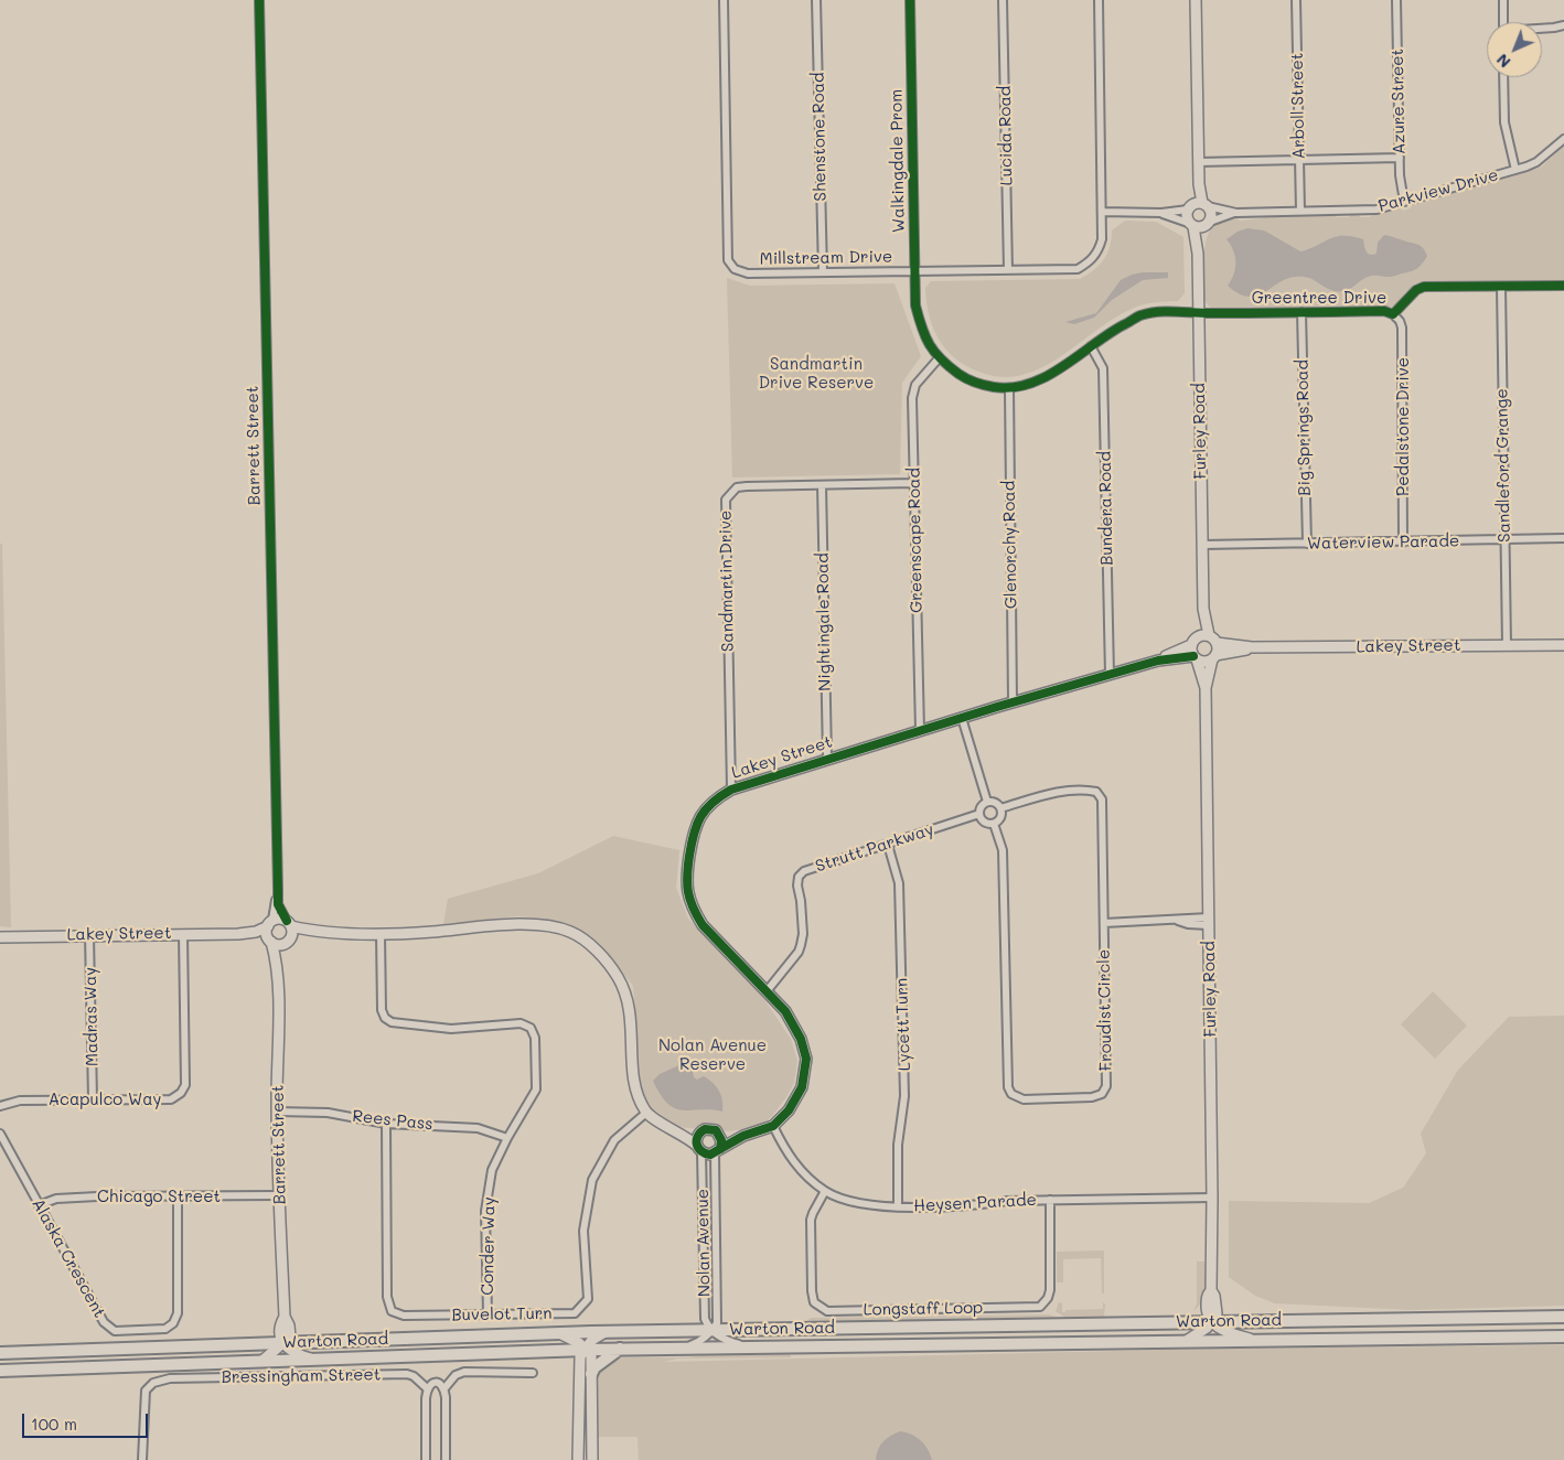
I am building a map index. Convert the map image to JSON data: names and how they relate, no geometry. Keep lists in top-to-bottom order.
{
  "streets": {
    "main road": ["Warton Road"],
    "street": [
      "Azure Street",
      "Arboll Street",
      "Lucida Road",
      "Shenstone Road",
      "Walkingdale Prom",
      "Parkview Drive",
      "Millstream Drive",
      "Greentree Drive",
      "Pedalstone Drive",
      "Big Springs Road",
      "Furley Road",
      "Barrett Street",
      "Sandleford Grange",
      "Bundera Road",
      "Greenscape Road",
      "Waterview Parade",
      "Glenorchy Road",
      "Sandmartin Drive",
      "Nightingale Road",
      "Lakey Street",
      "Strutt Parkway",
      "Froudist Circle",
      "Madras Way",
      "Lycett Turn",
      "Acapulco Way",
      "Rees Pass",
      "Chicago Street",
      "Heysen Parade",
      "Nolan Avenue",
      "Conder Way",
      "Alaska Crescent",
      "Longstaff Loop",
      "Buvelot Turn",
      "Bressingham Street"
    ]
  },
  "crossings": [
    ["Azure Street", "Parkview Drive"],
    ["Arboll Street", "Parkview Drive"],
    ["Lucida Road", "Millstream Drive"],
    ["Shenstone Road", "Millstream Drive"],
    ["Walkingdale Prom", "Millstream Drive"],
    ["Walkingdale Prom", "Greentree Drive"],
    ["Walkingdale Prom", "Furley Road"],
    ["Walkingdale Prom", "Bundera Road"],
    ["Walkingdale Prom", "Greenscape Road"],
    ["Walkingdale Prom", "Glenorchy Road"],
    ["Parkview Drive", "Furley Road"],
    ["Greentree Drive", "Pedalstone Drive"],
    ["Greentree Drive", "Big Springs Road"],
    ["Greentree Drive", "Furley Road"],
    ["Greentree Drive", "Sandleford Grange"],
    ["Pedalstone Drive", "Waterview Parade"],
    ["Big Springs Road", "Waterview Parade"],
    ["Furley Road", "Waterview Parade"],
    ["Furley Road", "Lakey Street"],
    ["Furley Road", "Heysen Parade"],
    ["Furley Road", "Warton Road"],
    ["Barrett Street", "Lakey Street"],
    ["Barrett Street", "Rees Pass"],
    ["Barrett Street", "Chicago Street"],
    ["Barrett Street", "Warton Road"],
    ["Sandleford Grange", "Waterview Parade"],
    ["Sandleford Grange", "Lakey Street"],
    ["Bundera Road", "Lakey Street"],
    ["Greenscape Road", "Sandmartin Drive"],
    ["Greenscape Road", "Lakey Street"],
    ["Glenorchy Road", "Lakey Street"],
    ["Sandmartin Drive", "Nightingale Road"],
    ["Sandmartin Drive", "Lakey Street"],
    ["Nightingale Road", "Lakey Street"],
    ["Lakey Street", "Strutt Parkway"],
    ["Lakey Street", "Madras Way"],
    ["Lakey Street", "Acapulco Way"],
    ["Lakey Street", "Heysen Parade"],
    ["Lakey Street", "Nolan Avenue"],
    ["Lakey Street", "Conder Way"],
    ["Lakey Street", "Buvelot Turn"],
    ["Strutt Parkway", "Froudist Circle"],
    ["Strutt Parkway", "Lycett Turn"],
    ["Madras Way", "Acapulco Way"],
    ["Lycett Turn", "Heysen Parade"],
    ["Rees Pass", "Conder Way"],
    ["Rees Pass", "Buvelot Turn"],
    ["Chicago Street", "Alaska Crescent"],
    ["Heysen Parade", "Longstaff Loop"],
    ["Nolan Avenue", "Warton Road"],
    ["Conder Way", "Buvelot Turn"]
  ],
  "parks": ["Sandmartin Drive Reserve", "Nolan Avenue Reserve"],
  "scale_bar": "100 m",
  "north": "bottom left"
}
